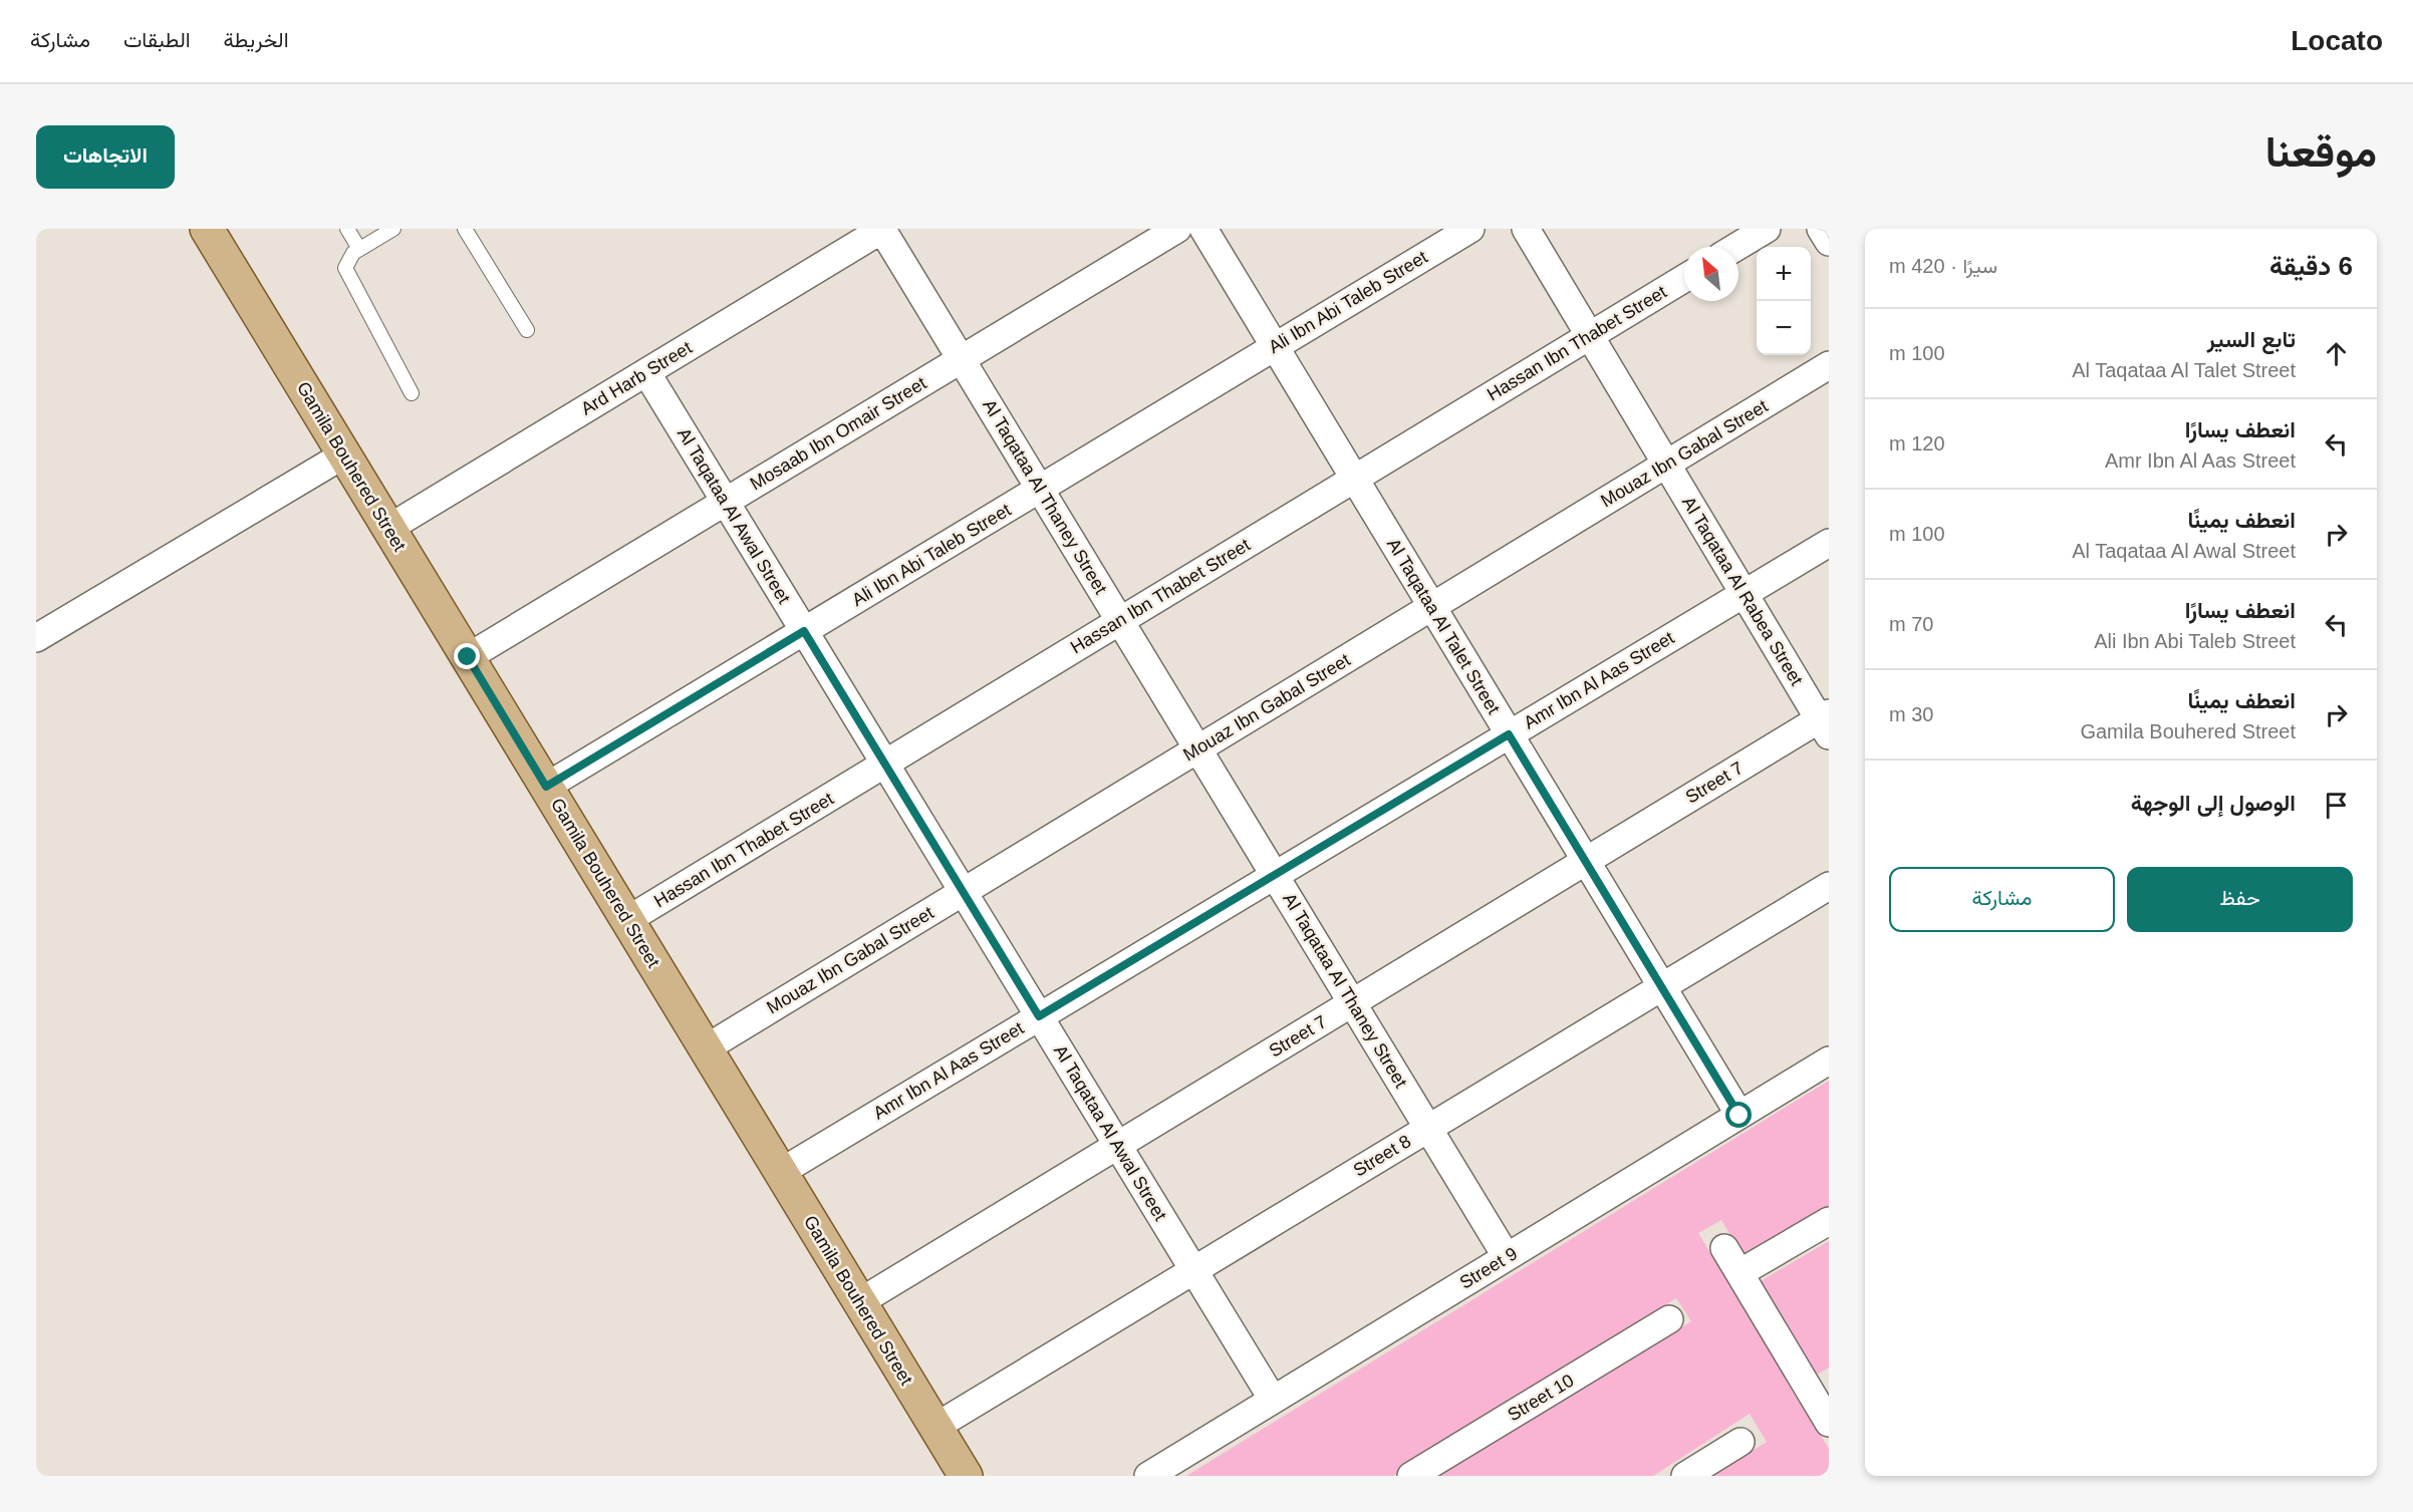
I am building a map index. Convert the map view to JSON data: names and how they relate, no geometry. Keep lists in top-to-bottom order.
{
  "streets": {
    "main road": ["Gamila Bouhered Street"],
    "street": [
      "Ali Ibn Abi Taleb Street",
      "Hassan Ibn Thabet Street",
      "Ard Harb Street",
      "Mosaab Ibn Omair Street",
      "Mouaz Ibn Gabal Street",
      "Al Taqataa Al Thaney Street",
      "Al Taqataa Al Awal Street",
      "Al Taqataa Al Rabea Street",
      "Al Taqataa Al Talet Street",
      "Amr Ibn Al Aas Street",
      "Street 7",
      "Street 8",
      "Street 9",
      "Street 10"
    ]
  },
  "crossings": [
    ["Ali Ibn Abi Taleb Street", "Gamila Bouhered Street"],
    ["Ali Ibn Abi Taleb Street", "Al Taqataa Al Thaney Street"],
    ["Ali Ibn Abi Taleb Street", "Al Taqataa Al Awal Street"],
    ["Ali Ibn Abi Taleb Street", "Al Taqataa Al Talet Street"],
    ["Hassan Ibn Thabet Street", "Gamila Bouhered Street"],
    ["Hassan Ibn Thabet Street", "Al Taqataa Al Thaney Street"],
    ["Hassan Ibn Thabet Street", "Al Taqataa Al Awal Street"],
    ["Hassan Ibn Thabet Street", "Al Taqataa Al Rabea Street"],
    ["Hassan Ibn Thabet Street", "Al Taqataa Al Talet Street"],
    ["Ard Harb Street", "Gamila Bouhered Street"],
    ["Ard Harb Street", "Al Taqataa Al Thaney Street"],
    ["Ard Harb Street", "Al Taqataa Al Awal Street"],
    ["Mosaab Ibn Omair Street", "Gamila Bouhered Street"],
    ["Mosaab Ibn Omair Street", "Al Taqataa Al Thaney Street"],
    ["Mosaab Ibn Omair Street", "Al Taqataa Al Awal Street"],
    ["Mouaz Ibn Gabal Street", "Gamila Bouhered Street"],
    ["Mouaz Ibn Gabal Street", "Al Taqataa Al Thaney Street"],
    ["Mouaz Ibn Gabal Street", "Al Taqataa Al Awal Street"],
    ["Mouaz Ibn Gabal Street", "Al Taqataa Al Rabea Street"],
    ["Mouaz Ibn Gabal Street", "Al Taqataa Al Talet Street"],
    ["Gamila Bouhered Street", "Amr Ibn Al Aas Street"],
    ["Gamila Bouhered Street", "Street 7"],
    ["Gamila Bouhered Street", "Street 8"],
    ["Al Taqataa Al Thaney Street", "Amr Ibn Al Aas Street"],
    ["Al Taqataa Al Thaney Street", "Street 7"],
    ["Al Taqataa Al Thaney Street", "Street 8"],
    ["Al Taqataa Al Thaney Street", "Street 9"],
    ["Al Taqataa Al Awal Street", "Amr Ibn Al Aas Street"],
    ["Al Taqataa Al Awal Street", "Street 7"],
    ["Al Taqataa Al Awal Street", "Street 8"],
    ["Al Taqataa Al Awal Street", "Street 9"],
    ["Al Taqataa Al Rabea Street", "Amr Ibn Al Aas Street"],
    ["Al Taqataa Al Rabea Street", "Street 7"],
    ["Al Taqataa Al Talet Street", "Amr Ibn Al Aas Street"],
    ["Al Taqataa Al Talet Street", "Street 7"],
    ["Al Taqataa Al Talet Street", "Street 8"],
    ["Al Taqataa Al Talet Street", "Street 9"]
  ],
  "north": "top left",
  "page": {
    "header": "Locato",
    "nav": ["الخريطة", "الطبقات", "مشاركة"],
    "title": "موقعنا",
    "buttons": [
      "الاتجاهات",
      ["حفظ", "مشاركة"]
    ],
    "heading": ["6 دقيقة", "سيرًا · 420 m"],
    "map_buttons": ["+", "−"],
    "list": [
      ["تابع السير", "Al Taqataa Al Talet Street", "100 m"],
      ["انعطف يسارًا", "Amr Ibn Al Aas Street", "120 m"],
      ["انعطف يمينًا", "Al Taqataa Al Awal Street", "100 m"],
      ["انعطف يسارًا", "Ali Ibn Abi Taleb Street", "70 m"],
      ["انعطف يمينًا", "Gamila Bouhered Street", "30 m"],
      "الوصول إلى الوجهة"
    ]
  }
}
